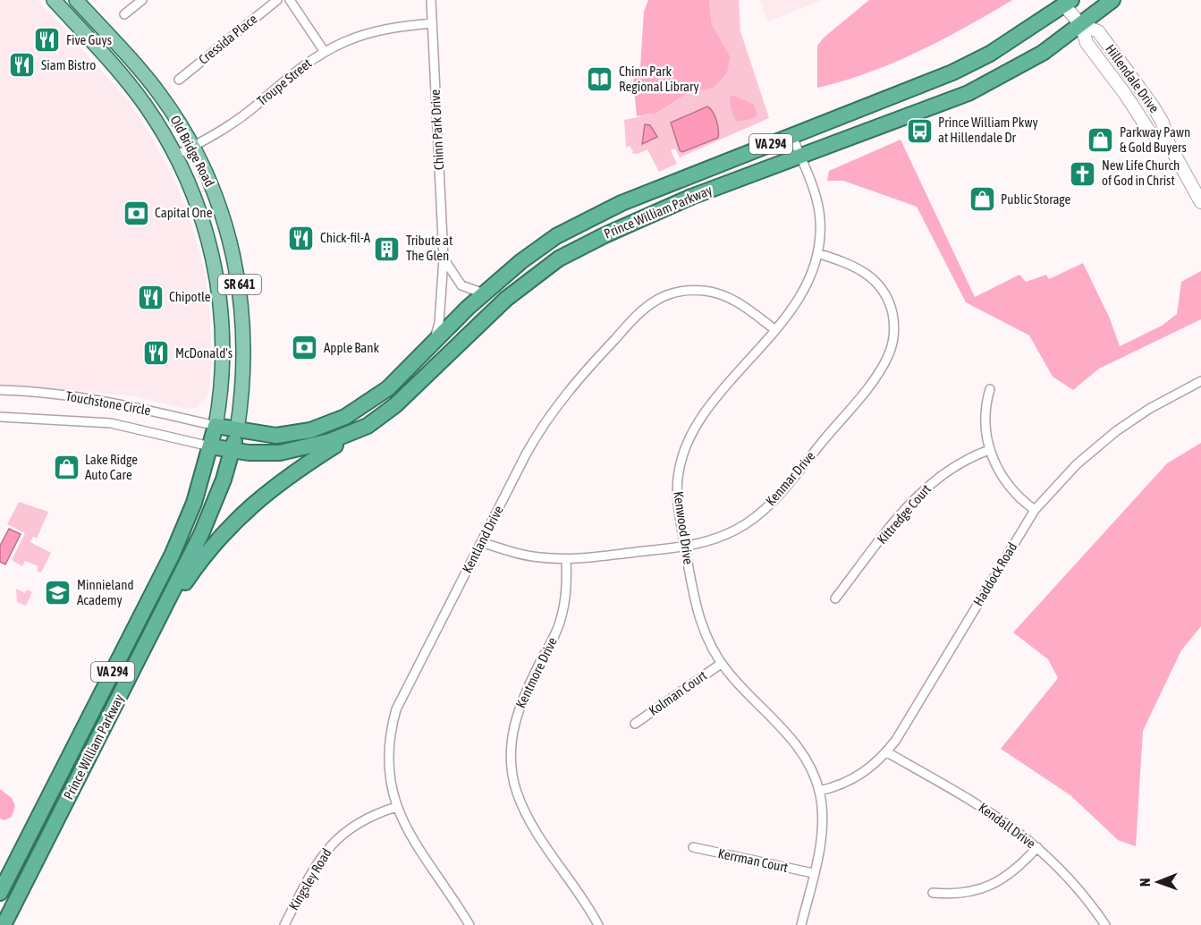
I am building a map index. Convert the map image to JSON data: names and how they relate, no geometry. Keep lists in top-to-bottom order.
{
  "streets": {
    "highway": ["VA 294", "Prince William Parkway"],
    "main road": ["Hillendale Drive", "Old Bridge Road", "SR 641"],
    "street": [
      "Cressida Place",
      "Troupe Street",
      "Chinn Park Drive",
      "Touchstone Circle",
      "Kenmar Drive",
      "Kittredge Court",
      "Kenwood Drive",
      "Kentland Drive",
      "Haddock Road",
      "Kentmore Drive",
      "Kolman Court",
      "Kendall Drive",
      "Kerrman Court",
      "Kingsley Road"
    ]
  },
  "crossings": [
    ["Hillendale Drive", "Prince William Parkway"],
    ["Troupe Street", "Chinn Park Drive"],
    ["Troupe Street", "Old Bridge Road"],
    ["Chinn Park Drive", "Prince William Parkway"],
    ["VA 294", "Prince William Parkway"],
    ["Old Bridge Road", "Prince William Parkway"],
    ["Old Bridge Road", "Touchstone Circle"],
    ["Prince William Parkway", "Touchstone Circle"],
    ["Prince William Parkway", "Kenwood Drive"],
    ["Kenmar Drive", "Kenwood Drive"],
    ["Kenmar Drive", "Kentland Drive"],
    ["Kenmar Drive", "Kentmore Drive"],
    ["Kenwood Drive", "Kentland Drive"],
    ["Kenwood Drive", "Haddock Road"],
    ["Kenwood Drive", "Kolman Court"],
    ["Kenwood Drive", "Kerrman Court"],
    ["Kentland Drive", "Kingsley Road"],
    ["Haddock Road", "Kendall Drive"]
  ],
  "places": {
    "restaurant": [
      "Five Guys",
      "Siam Bistro",
      "Chick-fil-A",
      "Chipotle",
      "McDonald's"
    ],
    "library": ["Chinn Park Regional Library"],
    "bus stop": ["Prince William Pkwy at Hillendale Dr"],
    "shop": ["Parkway Pawn & Gold Buyers", "Public Storage", "Lake Ridge Auto Care"],
    "church": ["New Life Church of God in Christ"],
    "bank": ["Capital One", "Apple Bank"],
    "building": ["Tribute at The Glen"],
    "school or university": ["Minnieland Academy"]
  },
  "north": "left"
}
